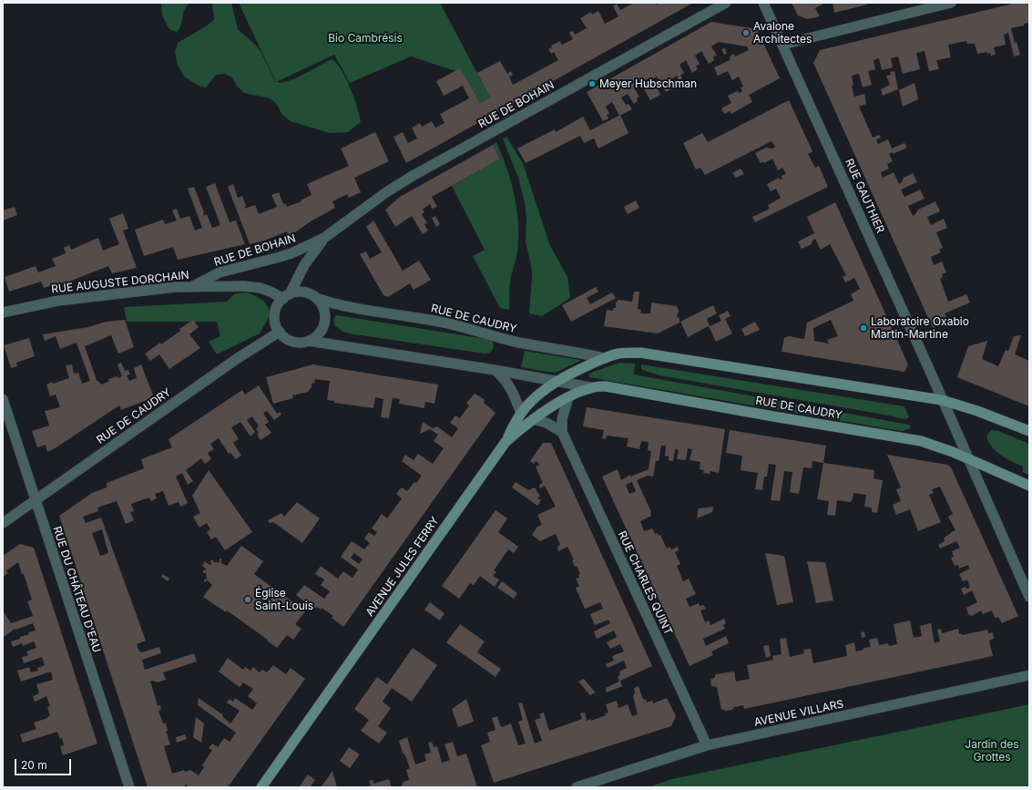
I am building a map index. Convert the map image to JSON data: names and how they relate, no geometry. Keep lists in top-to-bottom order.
{
  "streets": {
    "main road": ["RUE DE CAUDRY", "AVENUE JULES FERRY"],
    "street": [
      "RUE DE BOHAIN",
      "RUE GAUTHIER",
      "RUE AUGUSTE DORCHAIN",
      "RUE CHARLES QUINT",
      "RUE DU CHÂTEAU D'EAU",
      "AVENUE VILLARS"
    ]
  },
  "crossings": [
    ["RUE DE BOHAIN", "RUE AUGUSTE DORCHAIN"],
    ["RUE DE BOHAIN", "RUE DE CAUDRY"],
    ["RUE GAUTHIER", "RUE DE CAUDRY"],
    ["RUE AUGUSTE DORCHAIN", "RUE DE CAUDRY"],
    ["RUE DE CAUDRY", "AVENUE JULES FERRY"],
    ["RUE DE CAUDRY", "RUE DU CHÂTEAU D'EAU"],
    ["AVENUE JULES FERRY", "RUE CHARLES QUINT"],
    ["RUE CHARLES QUINT", "AVENUE VILLARS"]
  ],
  "parks": ["Bio Cambrésis", "Jardin des Grottes"],
  "places": [
    "Avalone Architectes",
    "Meyer Hubschman",
    "Laboratoire Oxabio Martin-Martine",
    "Église Saint-Louis"
  ],
  "scale_bar": "20 m"
}
